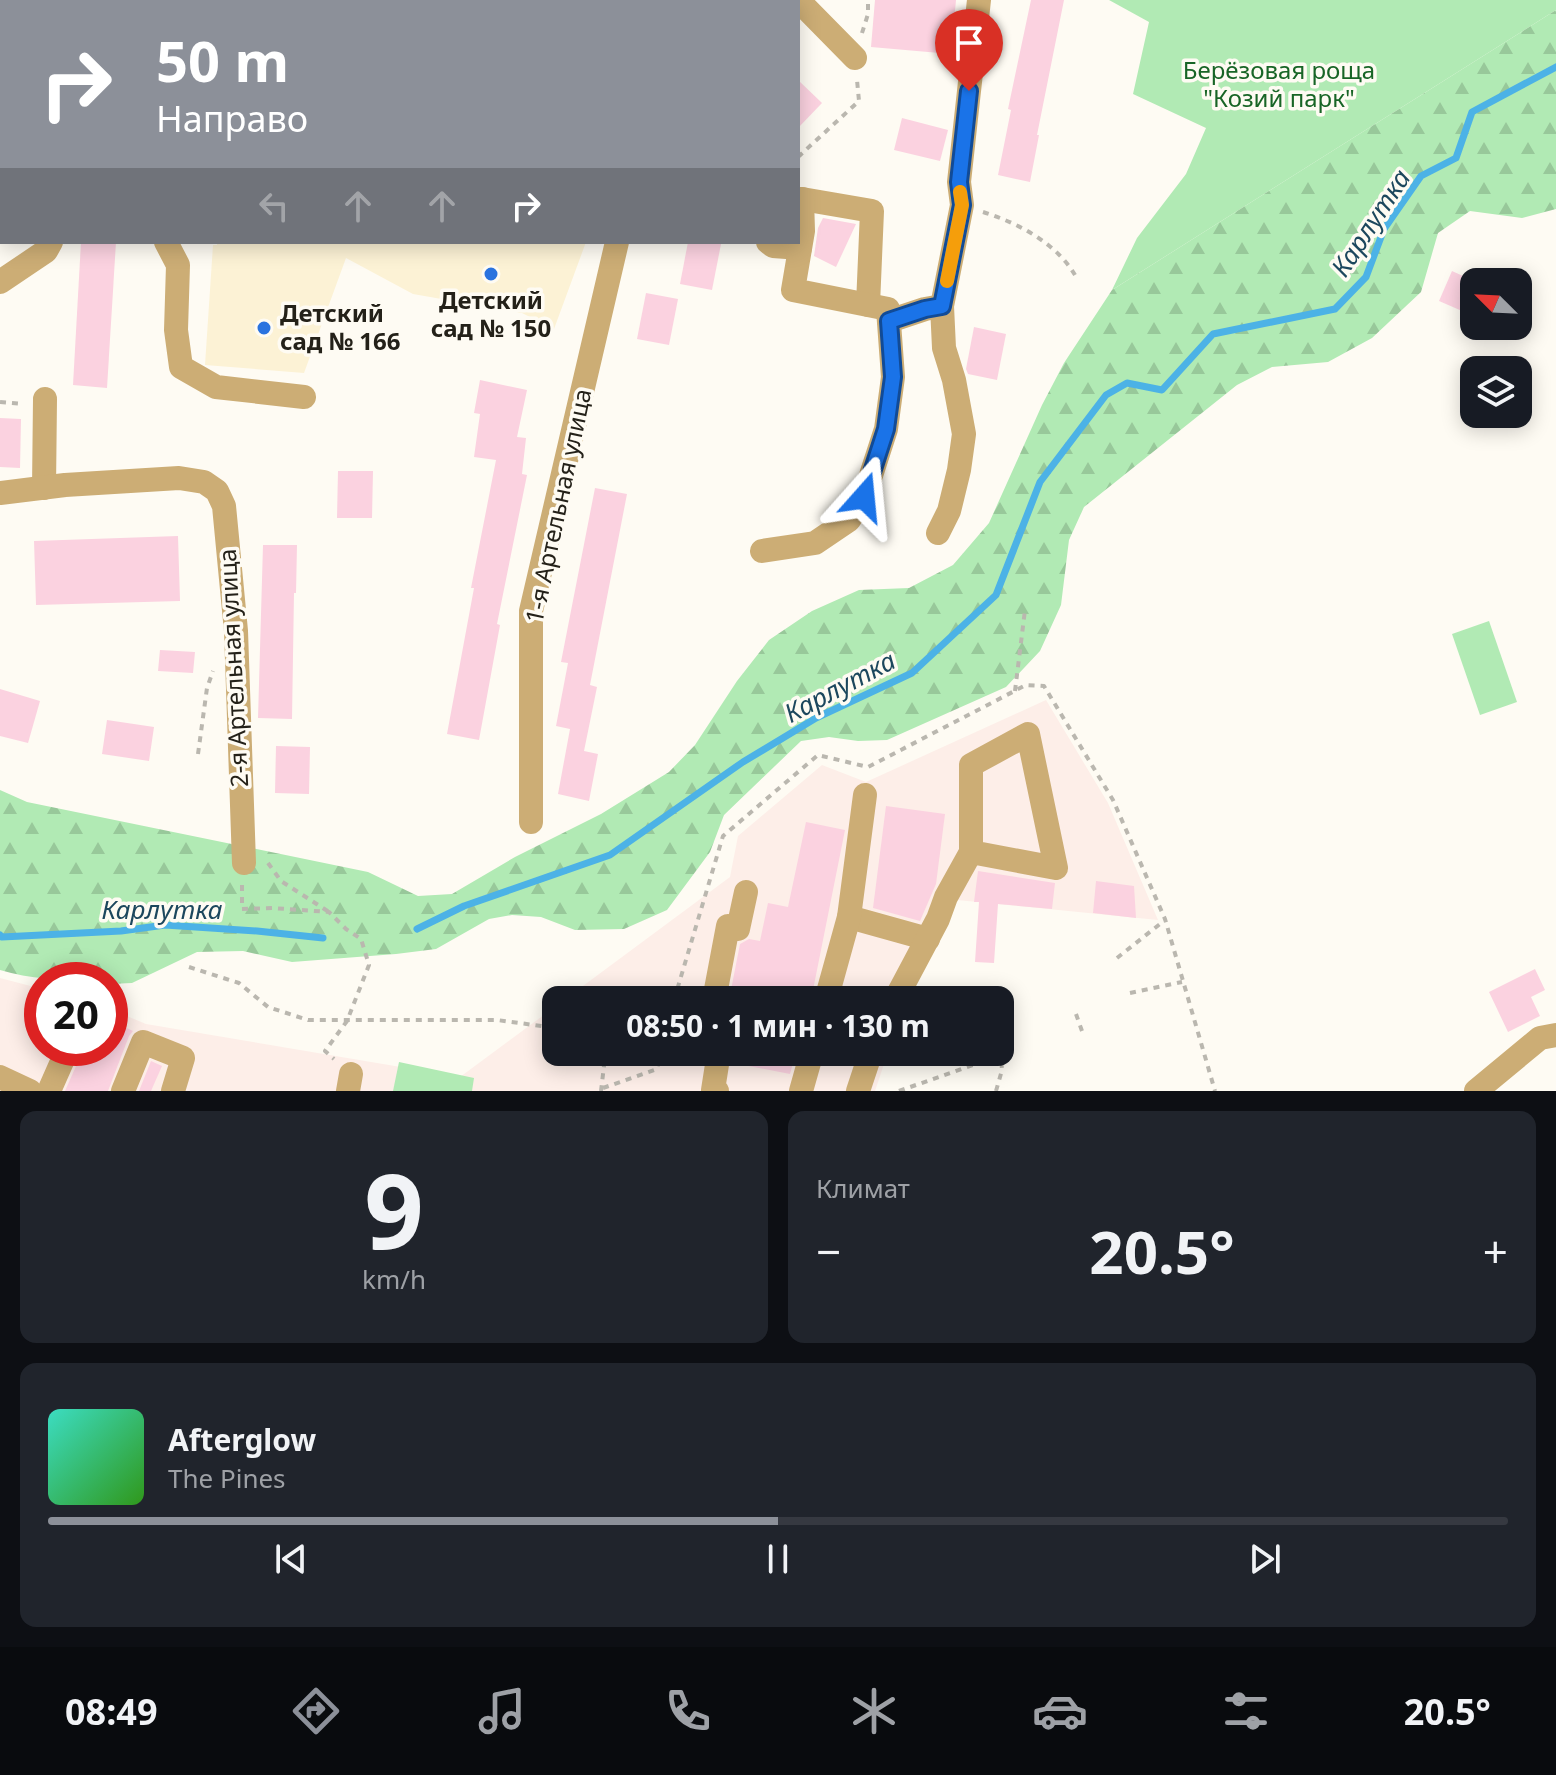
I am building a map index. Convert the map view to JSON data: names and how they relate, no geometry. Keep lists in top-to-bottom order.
{
  "streets": {
    "street": ["1-я Артельная улица", "2-я Артельная улица"]
  },
  "water": ["Карлутка"],
  "parks": ["Берёзовая роща \"Козий парк\""],
  "places": ["Детский сад № 150", "Детский сад № 166"],
  "north": "top left",
  "page": {
    "turn": ["50 m", "Направо"],
    "limit": "20",
    "trip": "08:50 · 1 мин · 130 m",
    "tile": [
      ["9", "km/h"],
      "Климат"
    ],
    "heat": ["−", "20.5°", "+"],
    "song": ["Afterglow", "The Pines"],
    "tabs": ["08:49", "20.5°"]
  }
}
